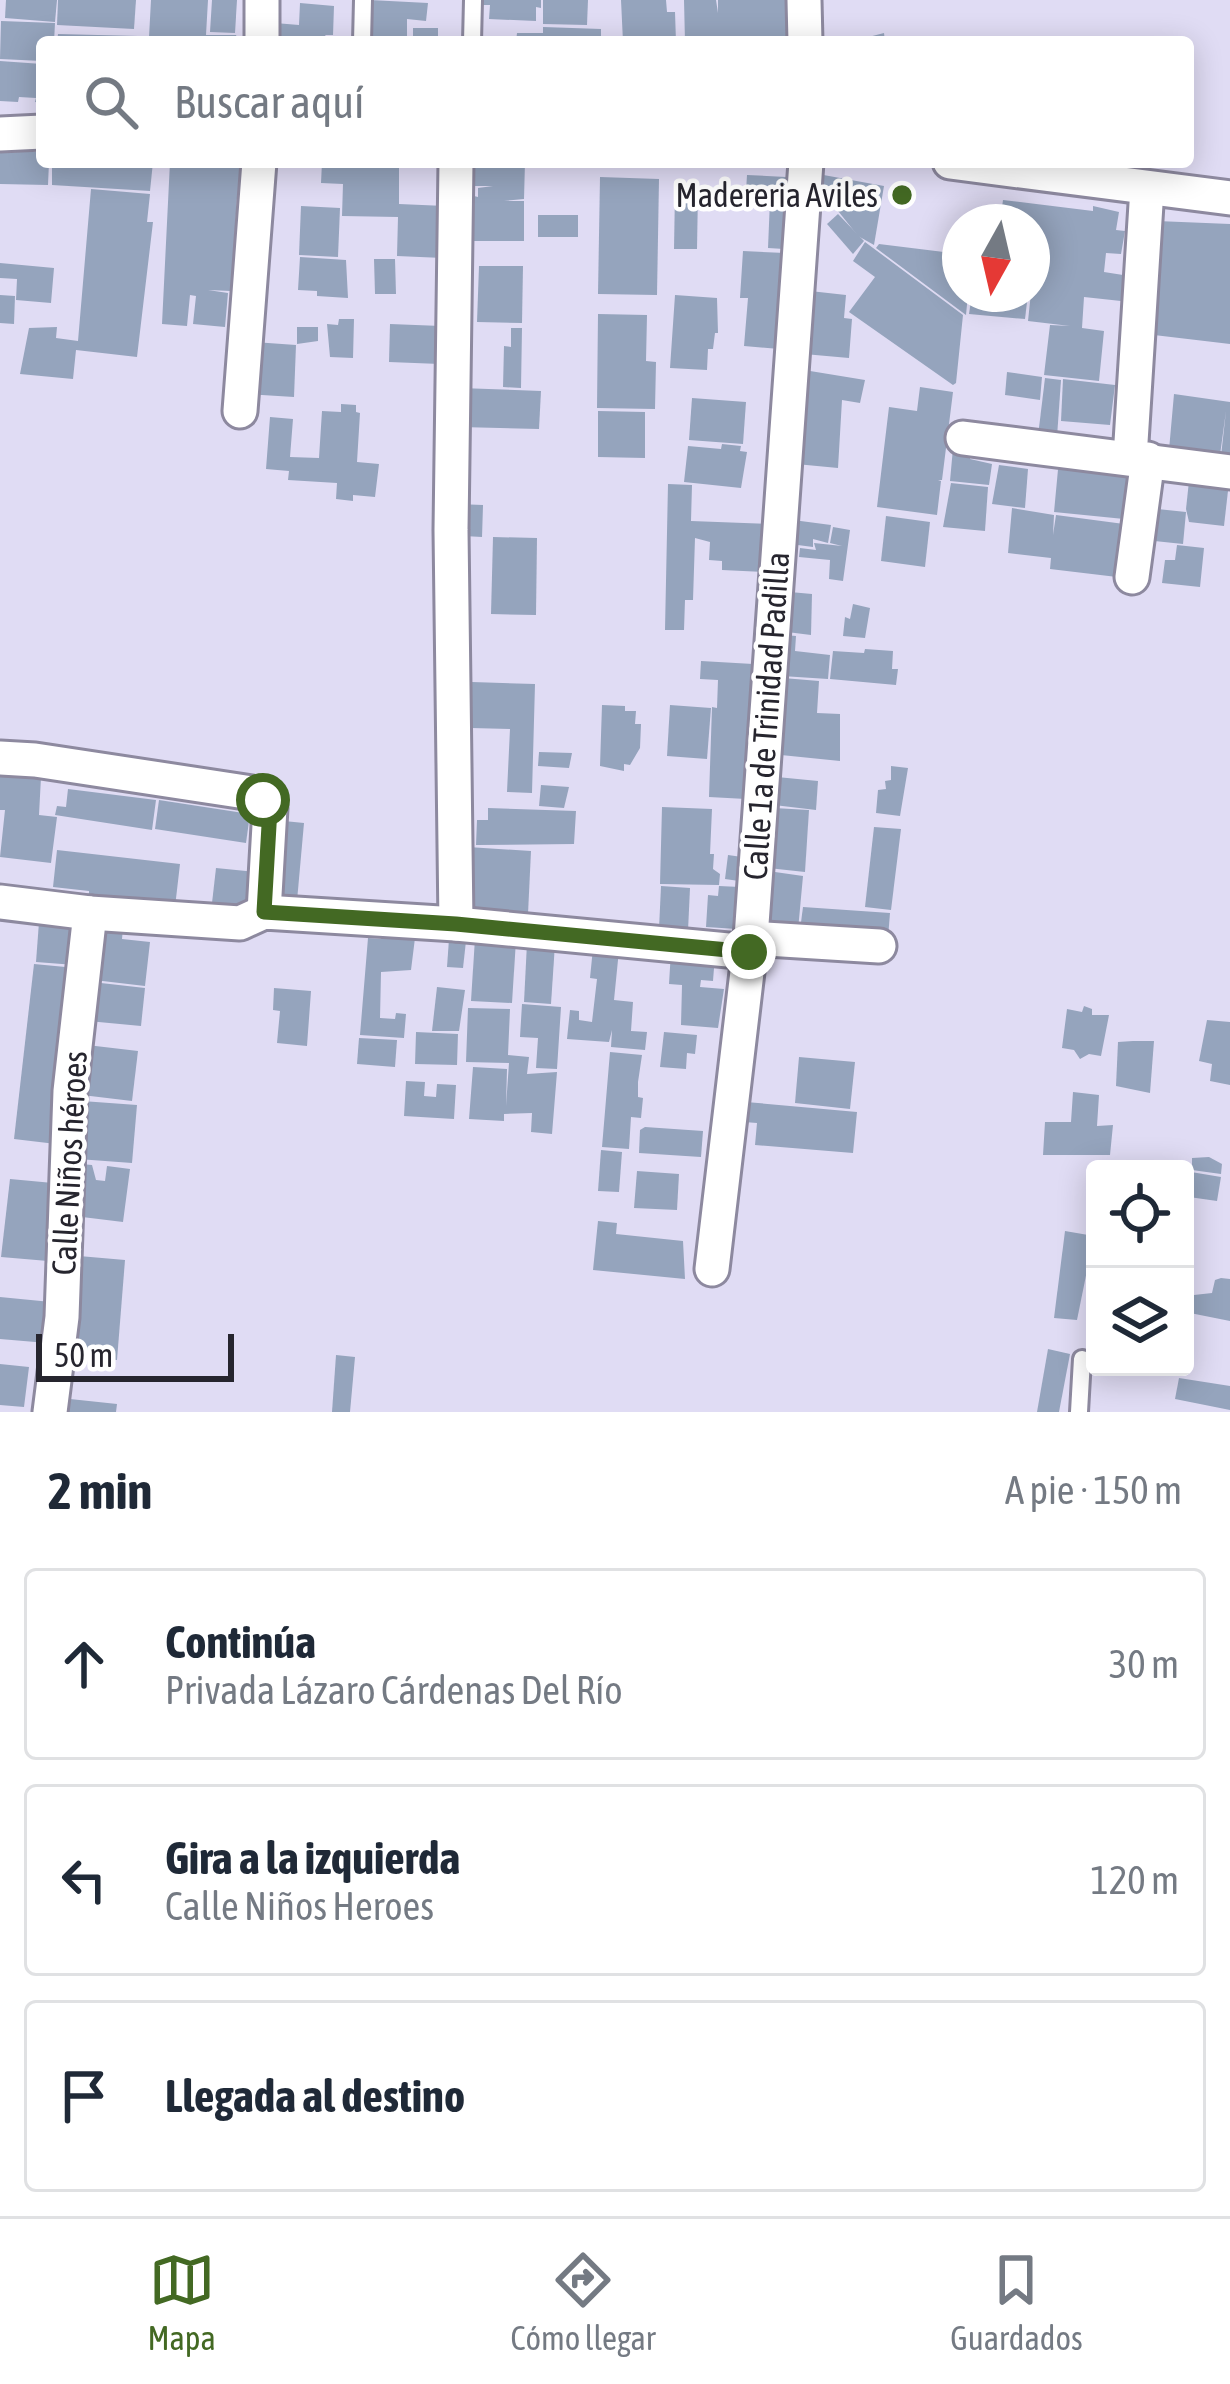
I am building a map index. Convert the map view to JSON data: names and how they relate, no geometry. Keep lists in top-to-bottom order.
{
  "streets": {
    "street": ["Calle 1a de Trinidad Padilla", "Calle Niños héroes"]
  },
  "places": ["Madereria Aviles"],
  "scale_bar": "50 m",
  "north": "bottom",
  "page": {
    "search": "Buscar aquí",
    "scale": "50 m",
    "heading": ["2 min", "A pie · 150 m"],
    "list": [
      ["Continúa", "Privada Lázaro Cárdenas Del Río", "30 m"],
      ["Gira a la izquierda", "Calle Niños Heroes", "120 m"],
      "Llegada al destino"
    ],
    "nav": ["Mapa", "Cómo llegar", "Guardados"]
  }
}
